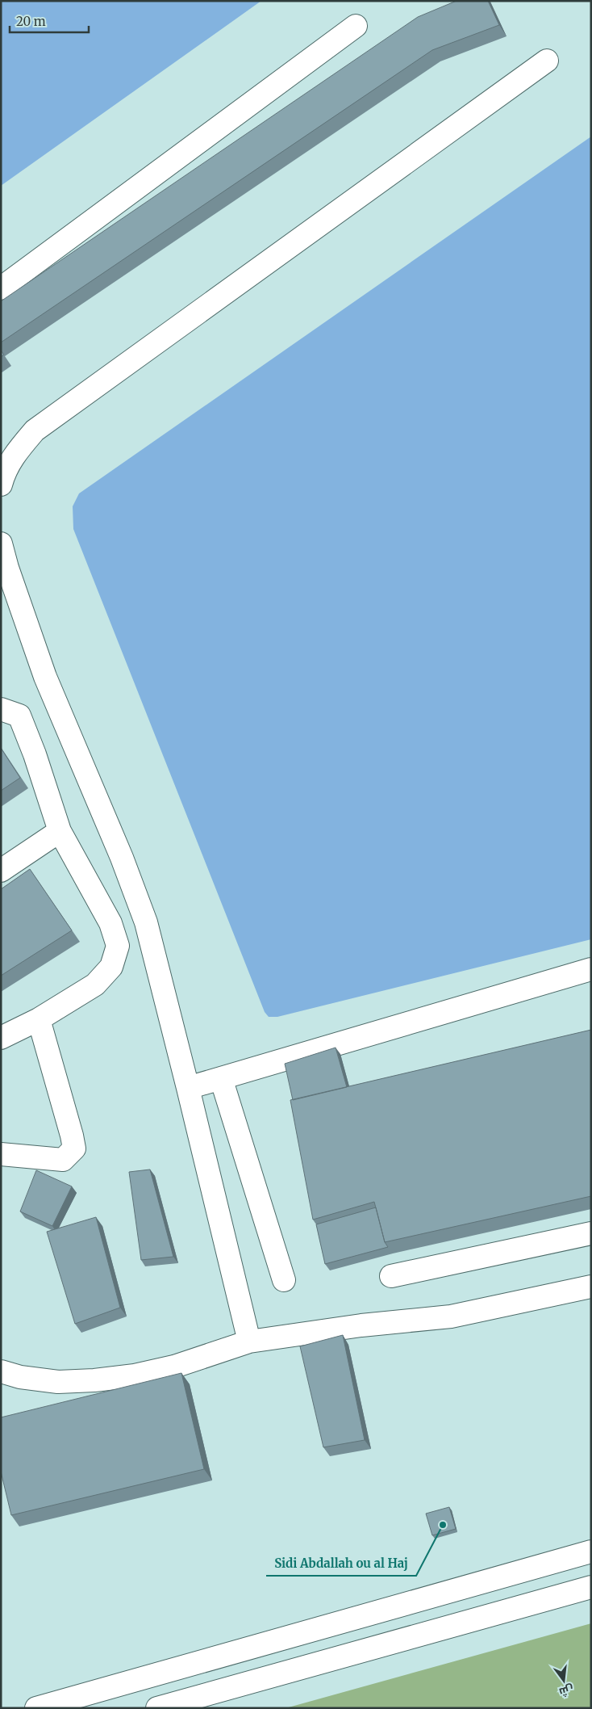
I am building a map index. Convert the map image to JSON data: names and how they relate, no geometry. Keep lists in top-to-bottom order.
{
  "places": ["Sidi Abdallah ou al Haj"],
  "scale_bar": "20 m",
  "north": "bottom"
}
